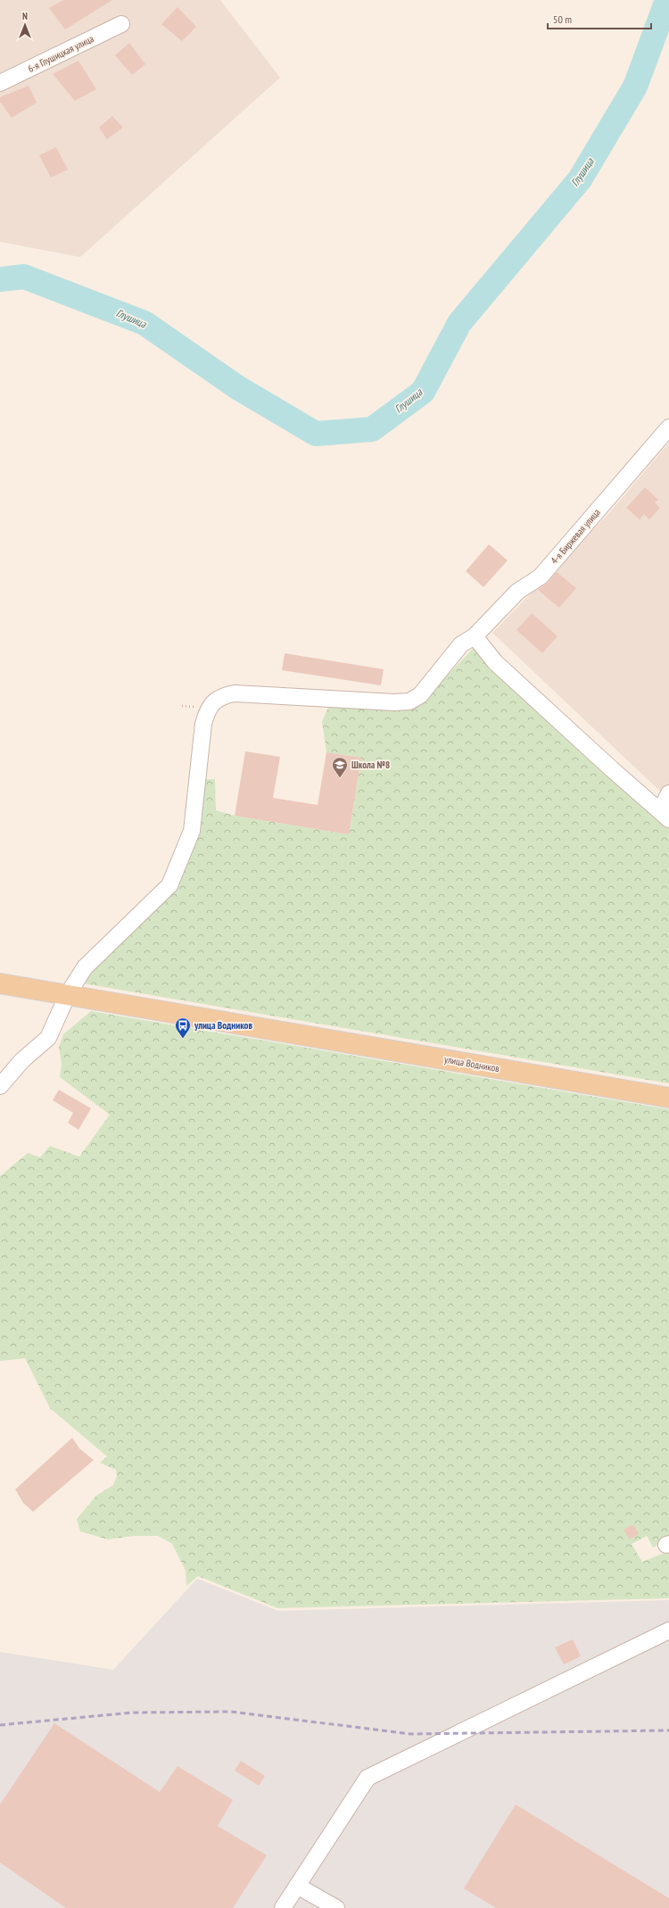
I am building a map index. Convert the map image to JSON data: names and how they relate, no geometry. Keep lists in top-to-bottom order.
{
  "streets": {
    "main road": ["улица Водников"],
    "street": ["6-я Глушицкая улица", "4-я Биржевая улица"]
  },
  "crossings": [
    ["4-я Биржевая улица", "улица Водников"]
  ],
  "water": ["Глушица"],
  "places": {
    "school or university": ["Школа №8"],
    "bus stop": ["улица Водников"]
  },
  "scale_bar": "50 m",
  "north": "top"
}
